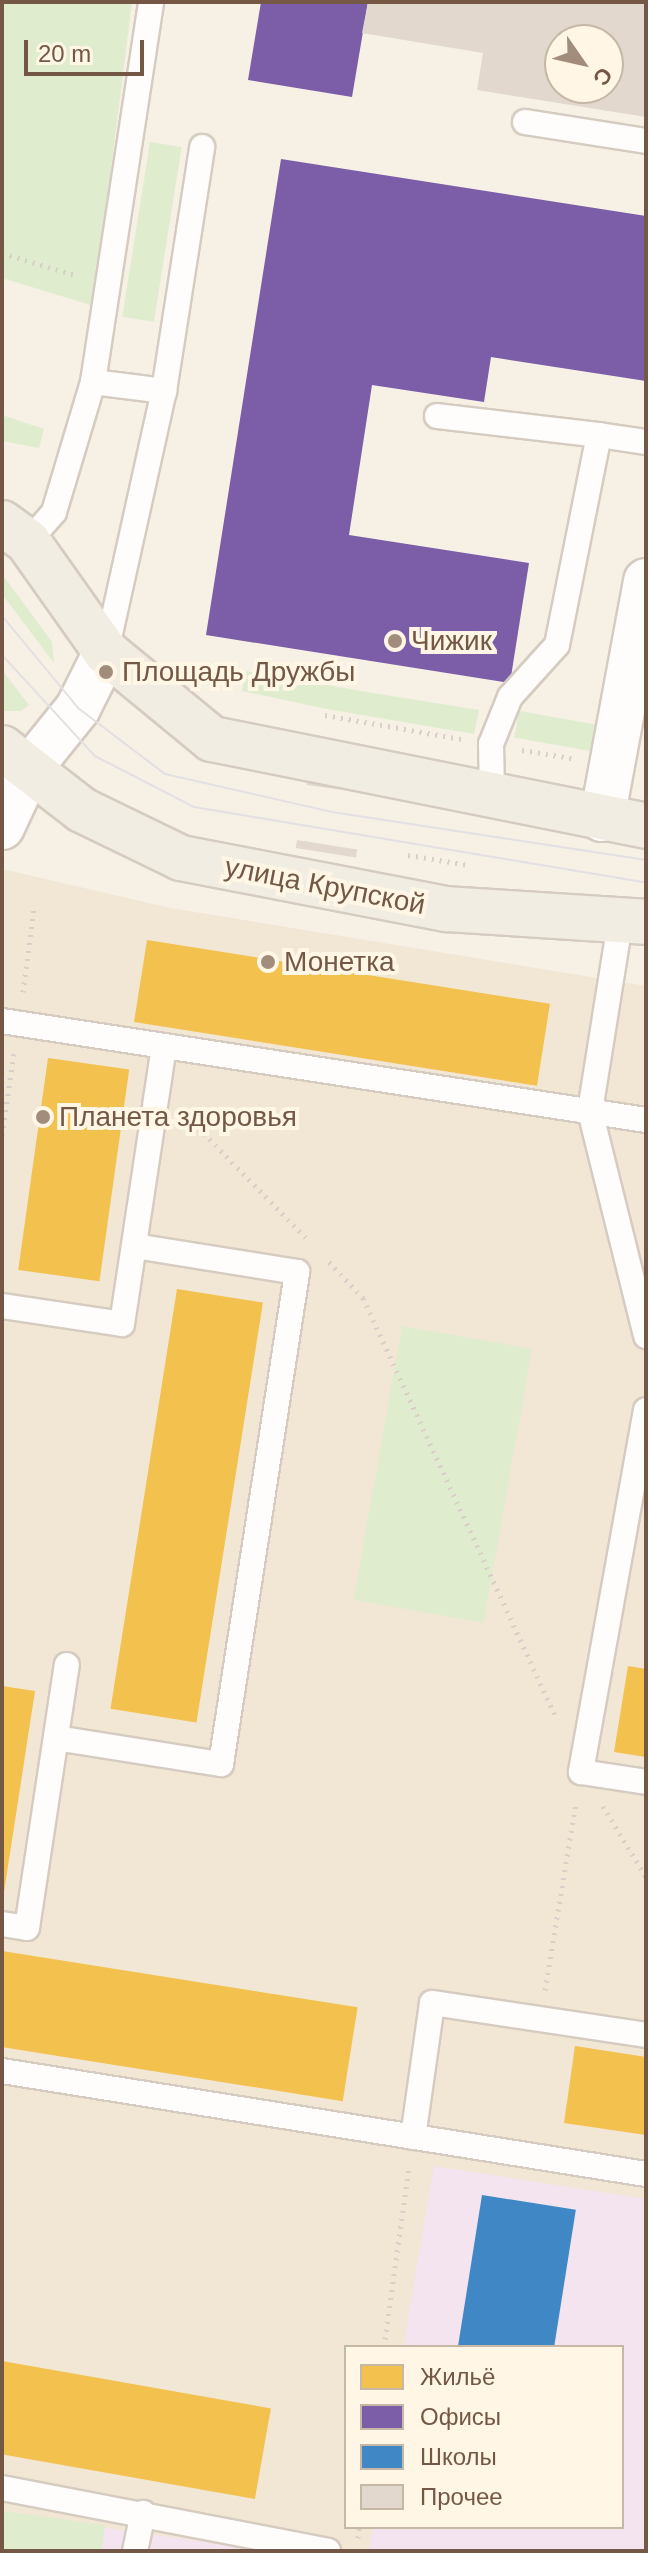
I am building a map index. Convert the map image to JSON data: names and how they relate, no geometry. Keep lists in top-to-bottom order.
{
  "streets": {
    "main road": ["улица Крупской"]
  },
  "places": [
    "Чижик",
    "Площадь Дружбы",
    "Монетка",
    "Планета здоровья"
  ],
  "legend": [
    "Жильё",
    "Офисы",
    "Школы",
    "Прочее"
  ],
  "scale_bar": "20 m",
  "north": "bottom right"
}
